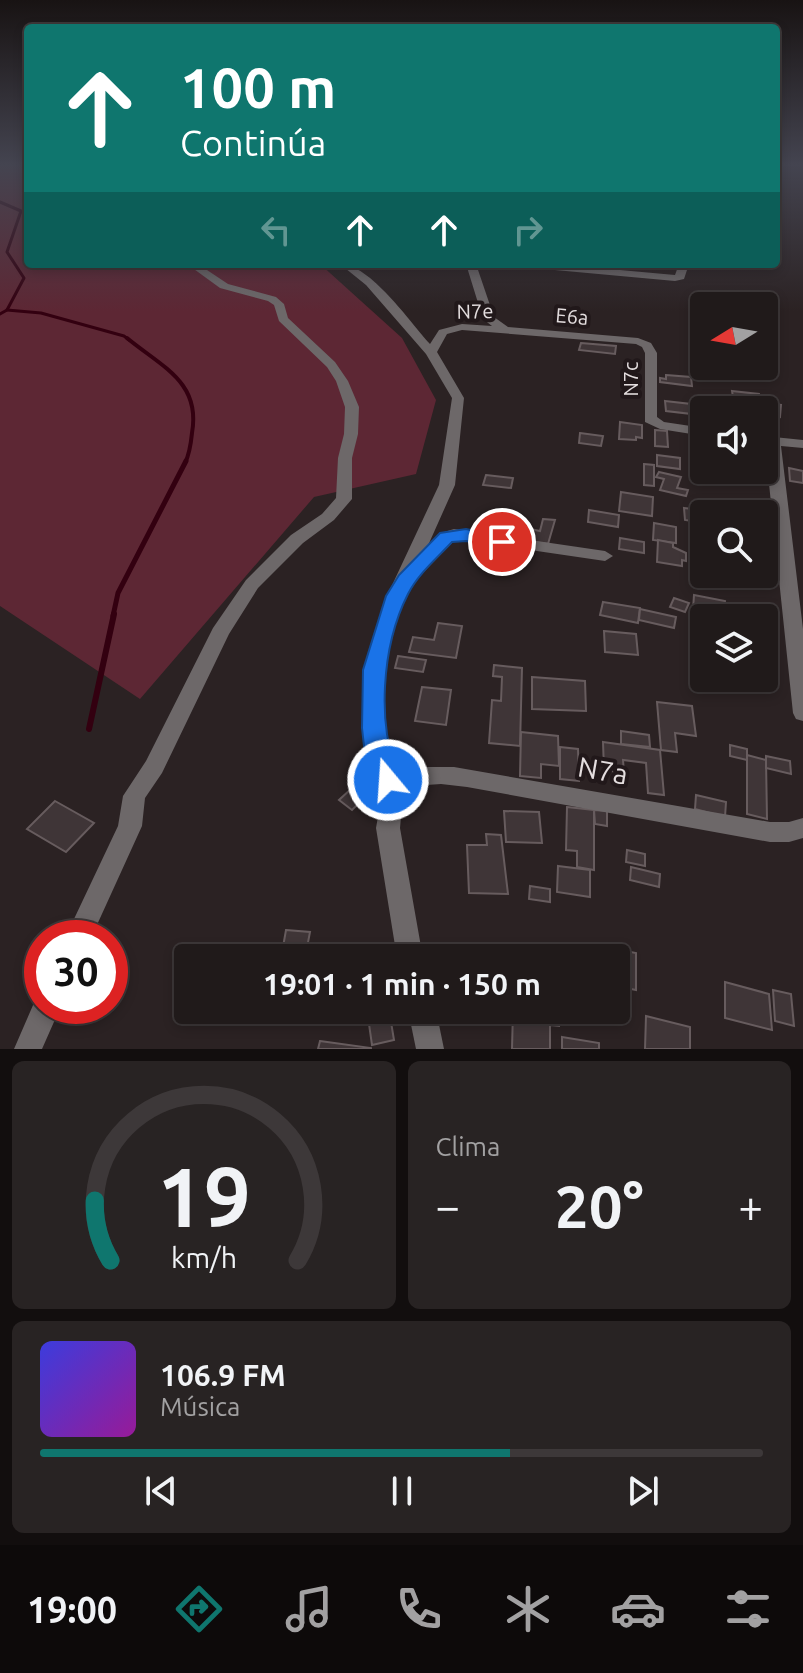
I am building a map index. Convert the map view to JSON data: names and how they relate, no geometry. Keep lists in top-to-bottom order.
{
  "streets": {
    "street": [
      "N7e",
      "E6a",
      "N7c",
      "N7a"
    ]
  },
  "crossings": [
    ["N7e", "E6a"],
    ["E6a", "N7c"]
  ],
  "north": "left",
  "page": {
    "turn": ["100 m", "Continúa"],
    "limit": "30",
    "trip": "19:01 · 1 min · 150 m",
    "tile": "Clima",
    "heat": ["−", "20°", "+"],
    "song": ["106.9 FM", "Música"],
    "tabs": "19:00",
    "gauge": ["19", "km/h"]
  }
}
